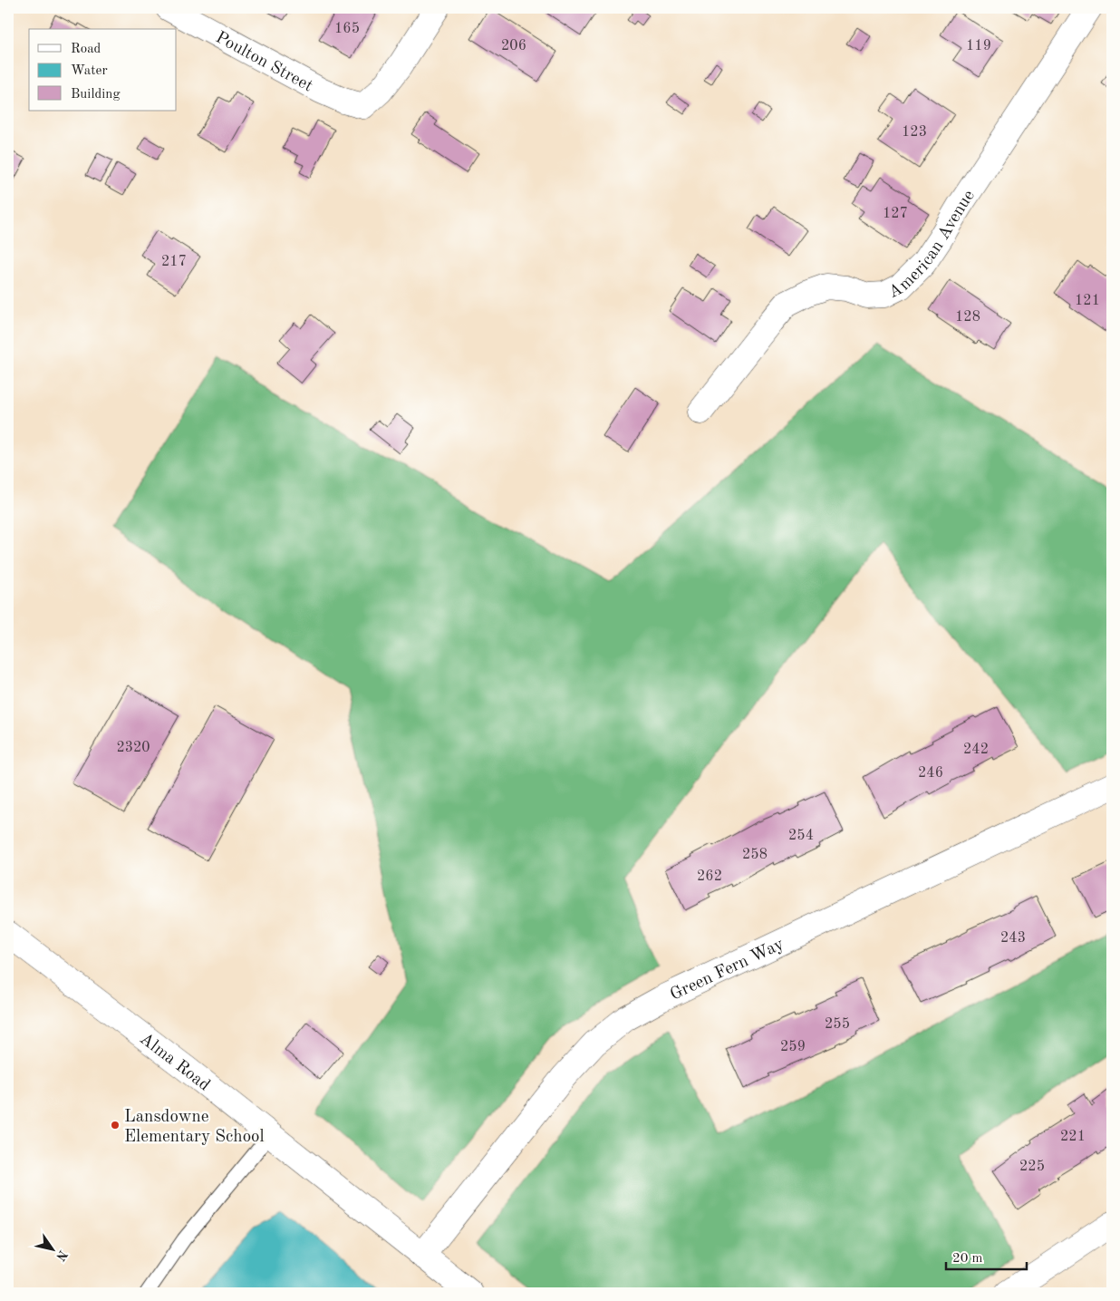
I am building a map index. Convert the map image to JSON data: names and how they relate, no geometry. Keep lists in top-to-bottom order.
{
  "streets": {
    "street": [
      "Poulton Street",
      "American Avenue",
      "Green Fern Way",
      "Alma Road"
    ]
  },
  "crossings": [
    ["Green Fern Way", "Alma Road"]
  ],
  "places": ["Lansdowne Elementary School"],
  "house_numbers": [
    "165",
    "206",
    "119",
    "123",
    "127",
    "217",
    "121",
    "128",
    "2320",
    "242",
    "246",
    "254",
    "258",
    "262",
    "243",
    "255",
    "259",
    "221",
    "225"
  ],
  "legend": ["Road", "Water", "Building"],
  "scale_bar": "20 m",
  "north": "bottom right"
}
